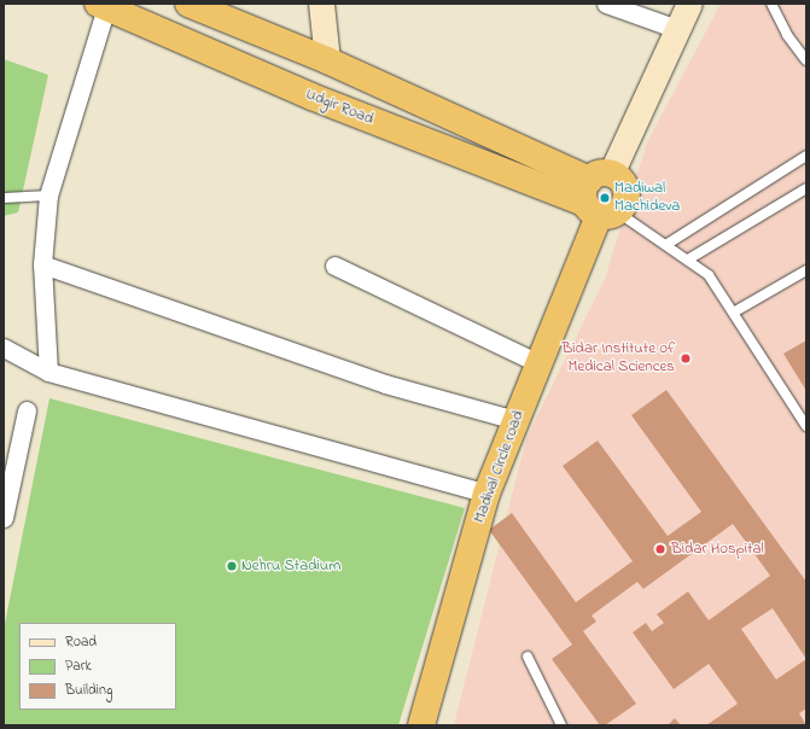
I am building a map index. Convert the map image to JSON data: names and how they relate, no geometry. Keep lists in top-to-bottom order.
{
  "streets": {
    "highway": ["Udgir Road", "Madival Circle road"]
  },
  "crossings": [
    ["Udgir Road", "Madival Circle road"]
  ],
  "places": [
    "Madiwal Machideva",
    "Bidar Institute of Medical Sciences",
    "Bidar Hospital",
    "Nehru Stadium"
  ],
  "legend": ["Road", "Park", "Building"]
}
